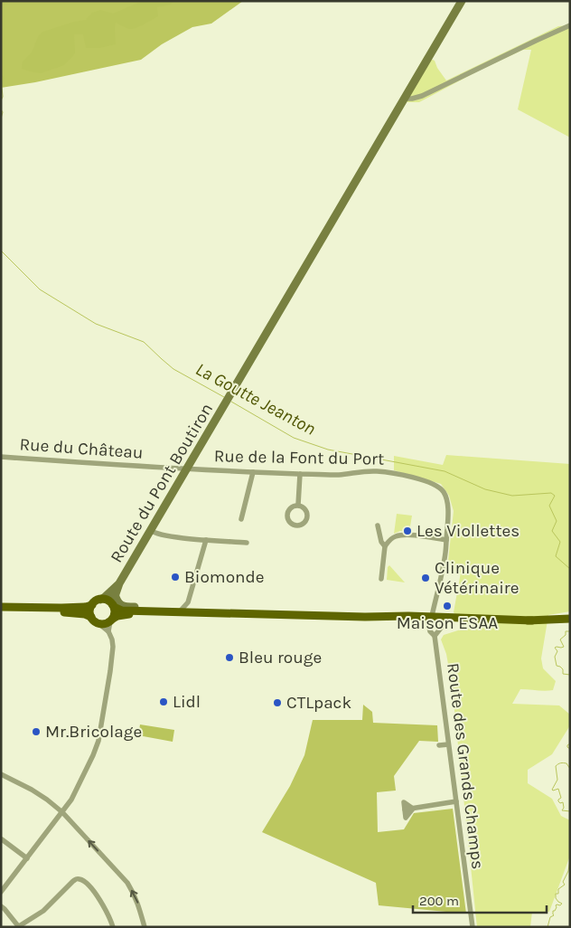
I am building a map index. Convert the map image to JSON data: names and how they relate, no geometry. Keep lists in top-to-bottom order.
{
  "streets": {
    "main road": ["Route du Pont Boutiron"],
    "street": ["Rue du Château", "Rue de la Font du Port", "Route des Grands Champs"]
  },
  "crossings": [
    ["Rue du Château", "Rue de la Font du Port"],
    ["Rue du Château", "Route du Pont Boutiron"],
    ["Rue de la Font du Port", "Route du Pont Boutiron"],
    ["Rue de la Font du Port", "Route des Grands Champs"]
  ],
  "water": ["La Goutte Jeanton"],
  "places": [
    "Les Viollettes",
    "Biomonde",
    "Clinique Vétérinaire",
    "Maison ESAA",
    "Bleu rouge",
    "Lidl",
    "CTLpack",
    "Mr.Bricolage"
  ],
  "scale_bar": "200 m"
}
